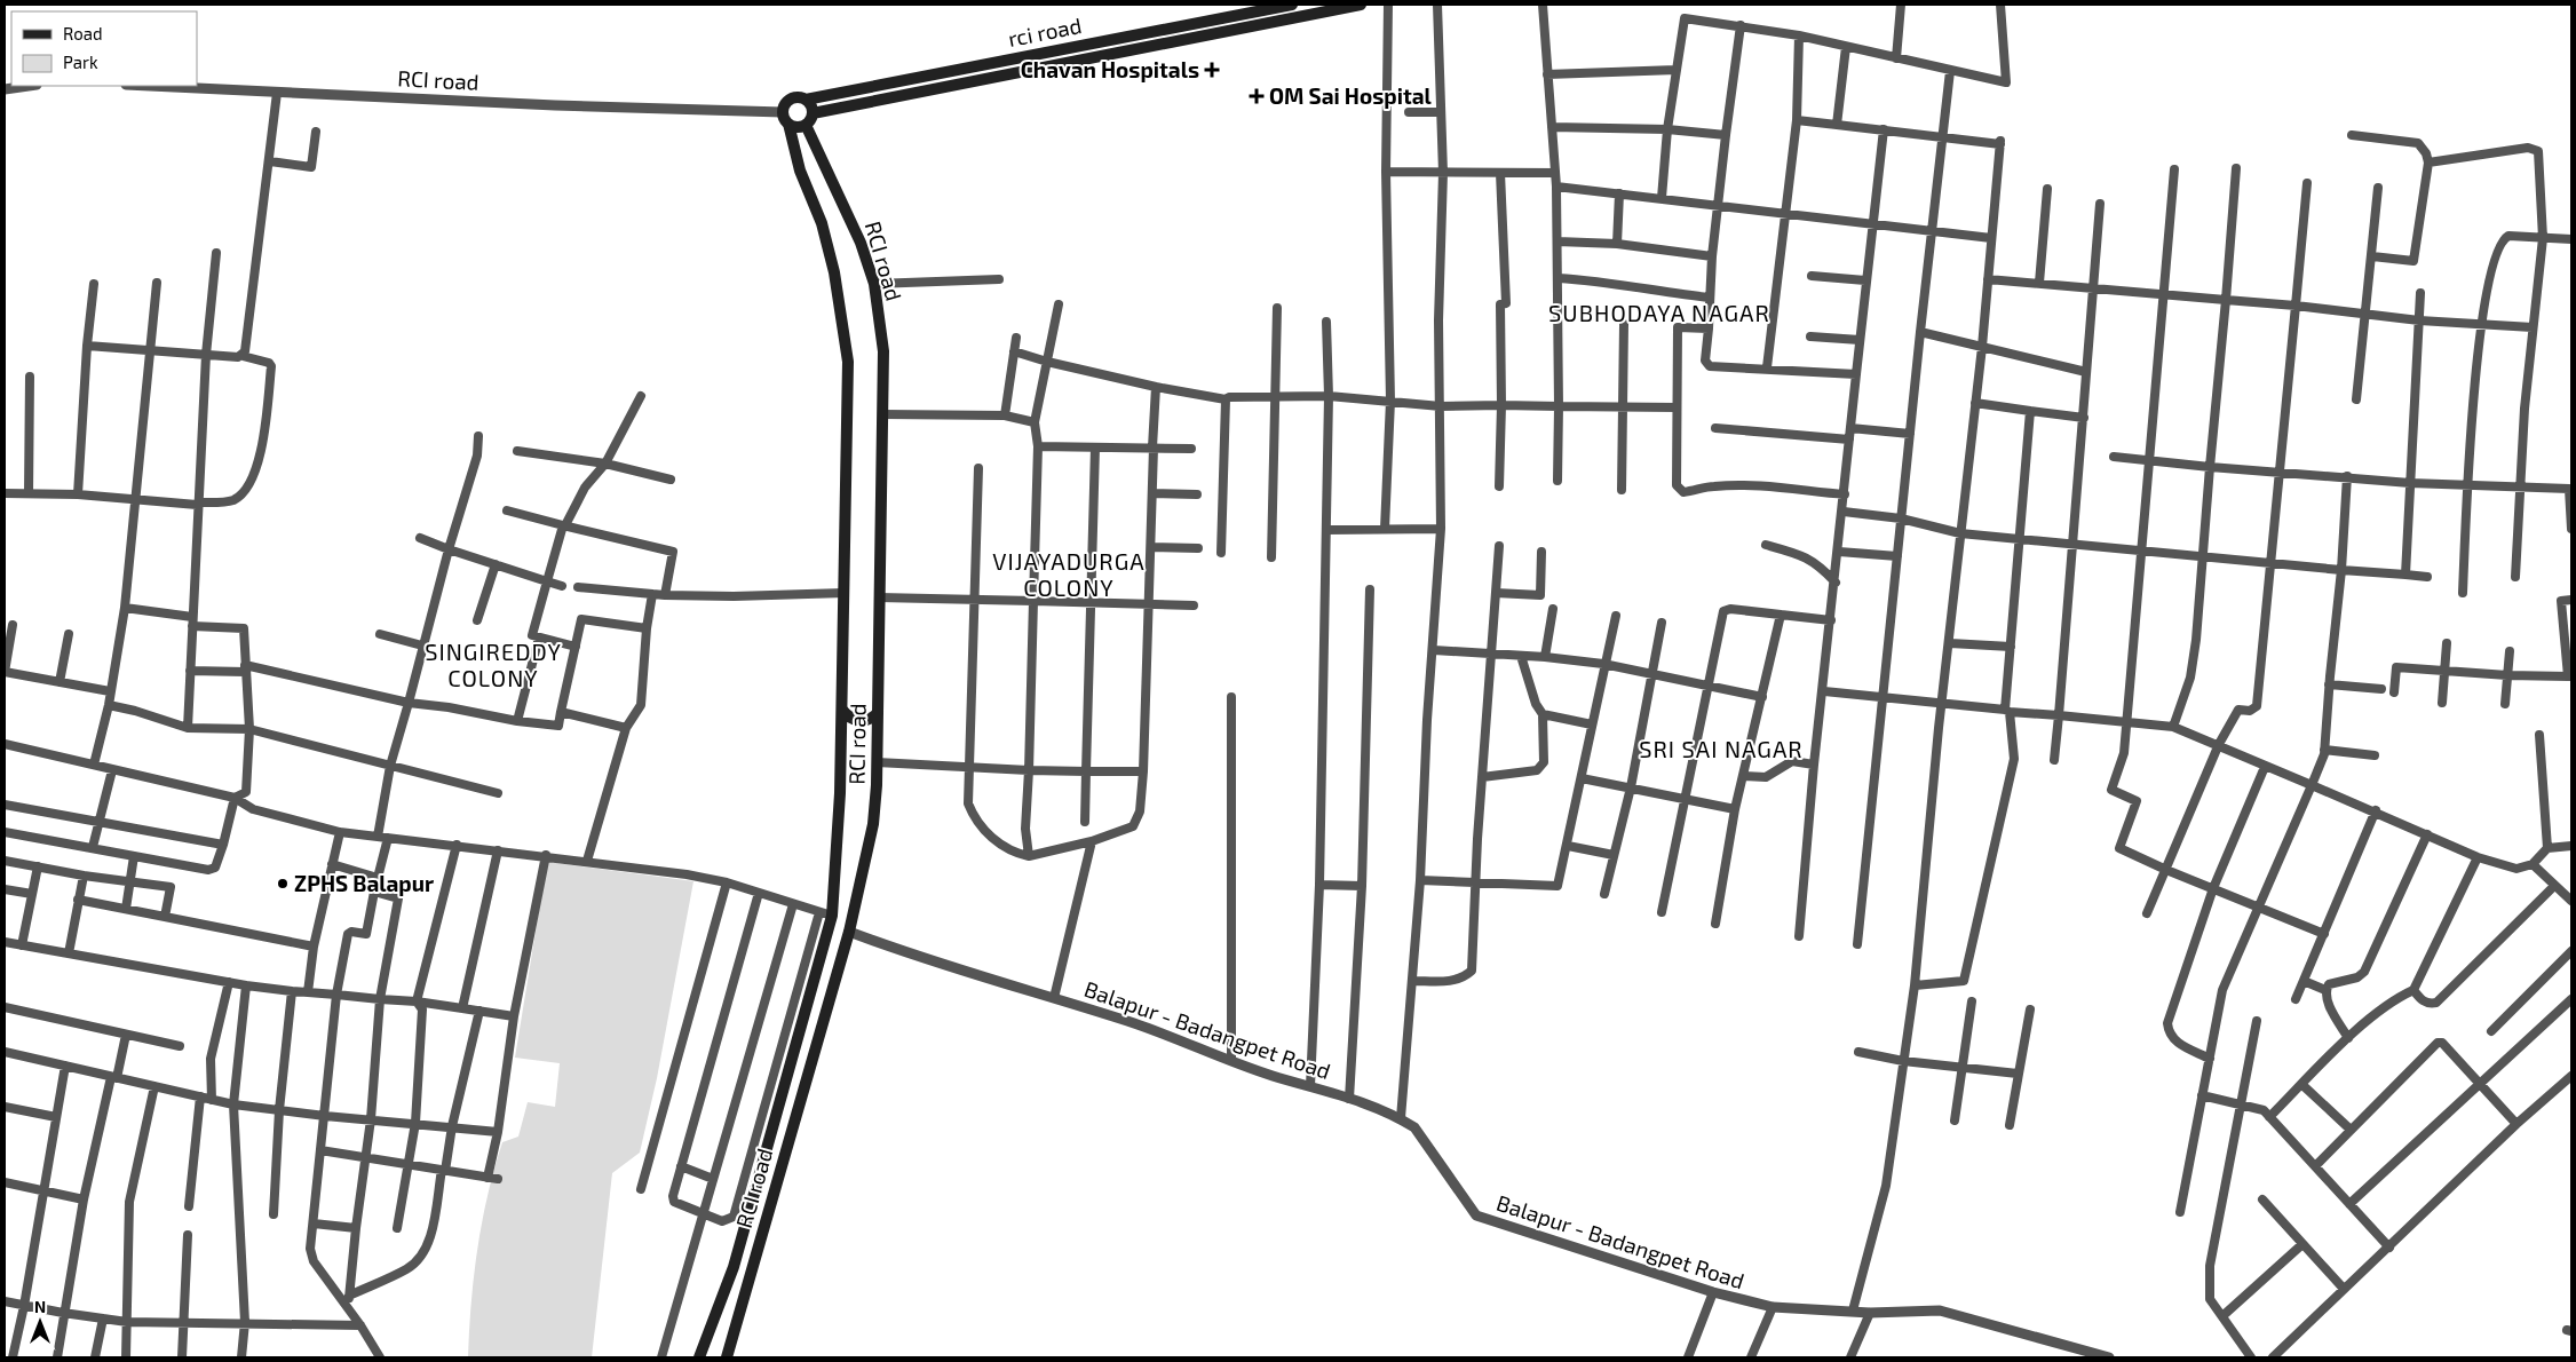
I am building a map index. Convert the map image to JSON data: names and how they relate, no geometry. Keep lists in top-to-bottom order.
{
  "streets": {
    "main road": ["rci road", "RCI road"],
    "street": ["Balapur - Badangpet Road"]
  },
  "crossings": [
    ["rci road", "RCI road"],
    ["RCI road", "Balapur - Badangpet Road"]
  ],
  "districts": [
    "SUBHODAYA NAGAR",
    "VIJAYADURGA COLONY",
    "SINGIREDDY COLONY",
    "SRI SAI NAGAR"
  ],
  "places": {
    "health": ["Chavan Hospitals", "OM Sai Hospital"],
    "other": ["ZPHS Balapur"]
  },
  "legend": ["Road", "Park"],
  "north": "top"
}
